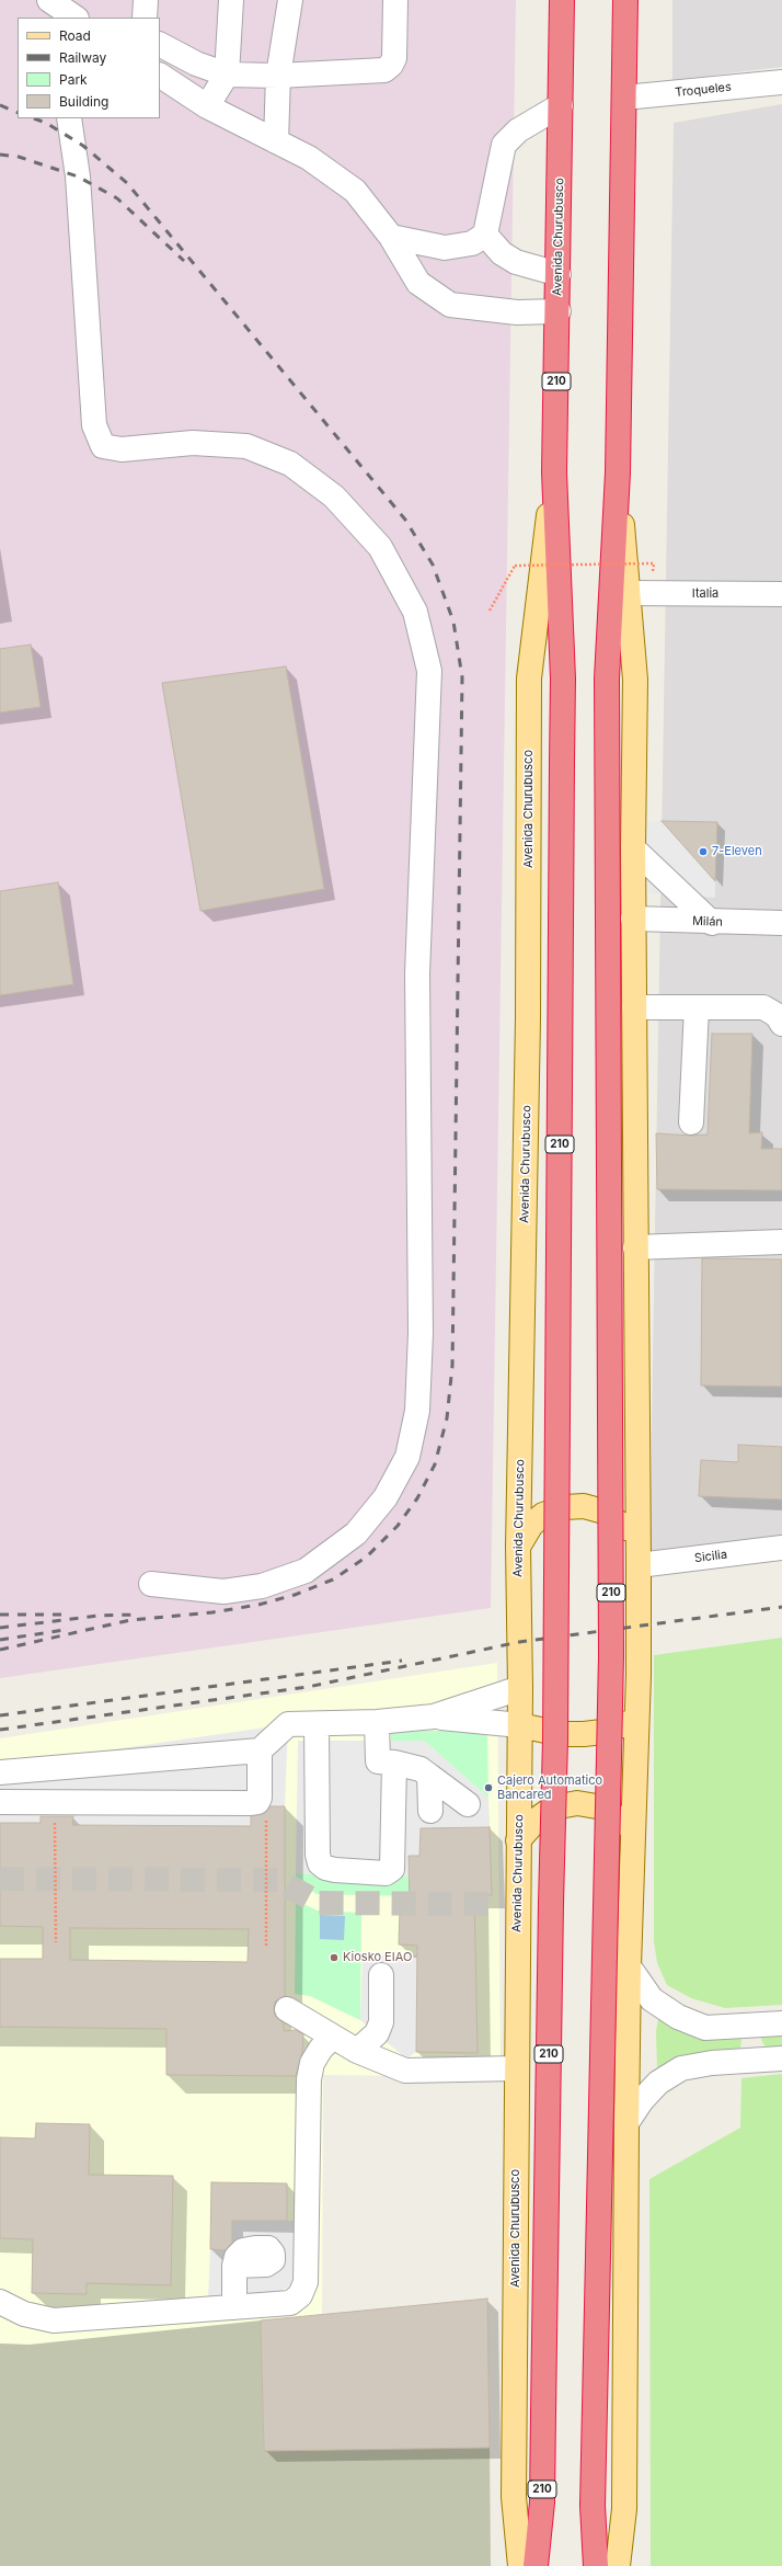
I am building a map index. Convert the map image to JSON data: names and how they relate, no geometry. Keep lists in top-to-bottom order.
{
  "streets": {
    "highway": ["Avenida Churubusco", "210"],
    "street": [
      "Troqueles",
      "Italia",
      "Milán",
      "Sicilia"
    ]
  },
  "crossings": [
    ["Troqueles", "210"]
  ],
  "places": ["7-Eleven", "Cajero Automatico Bancared", "Kiosko EIAO"],
  "legend": [
    "Road",
    "Railway",
    "Park",
    "Building"
  ]
}
